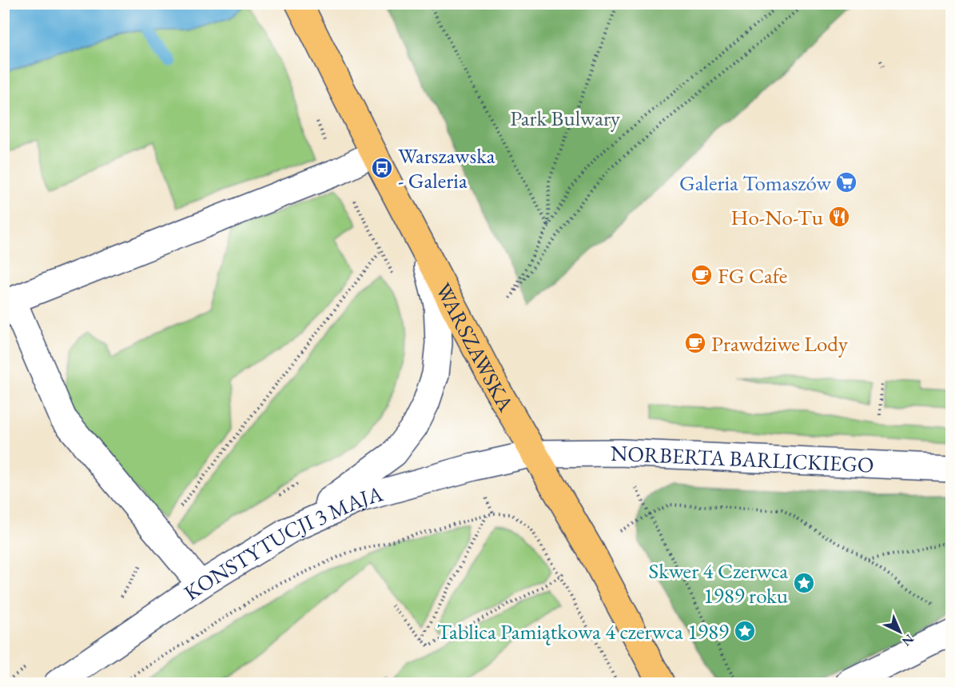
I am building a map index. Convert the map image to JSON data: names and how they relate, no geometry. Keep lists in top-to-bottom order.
{
  "streets": {
    "main road": ["WARSZAWSKA"],
    "street": ["NORBERTA BARLICKIEGO", "KONSTYTUCJI 3 MAJA"]
  },
  "crossings": [
    ["WARSZAWSKA", "NORBERTA BARLICKIEGO"],
    ["WARSZAWSKA", "KONSTYTUCJI 3 MAJA"],
    ["NORBERTA BARLICKIEGO", "KONSTYTUCJI 3 MAJA"]
  ],
  "parks": ["Park Bulwary"],
  "places": {
    "bus stop": ["Warszawska - Galeria"],
    "supermarket": ["Galeria Tomaszów"],
    "restaurant": ["Ho-No-Tu"],
    "cafe": ["FG Cafe", "Prawdziwe Lody"],
    "place": ["Skwer 4 Czerwca 1989 roku", "Tablica Pamiątkowa 4 czerwca 1989"]
  },
  "north": "bottom right"
}
